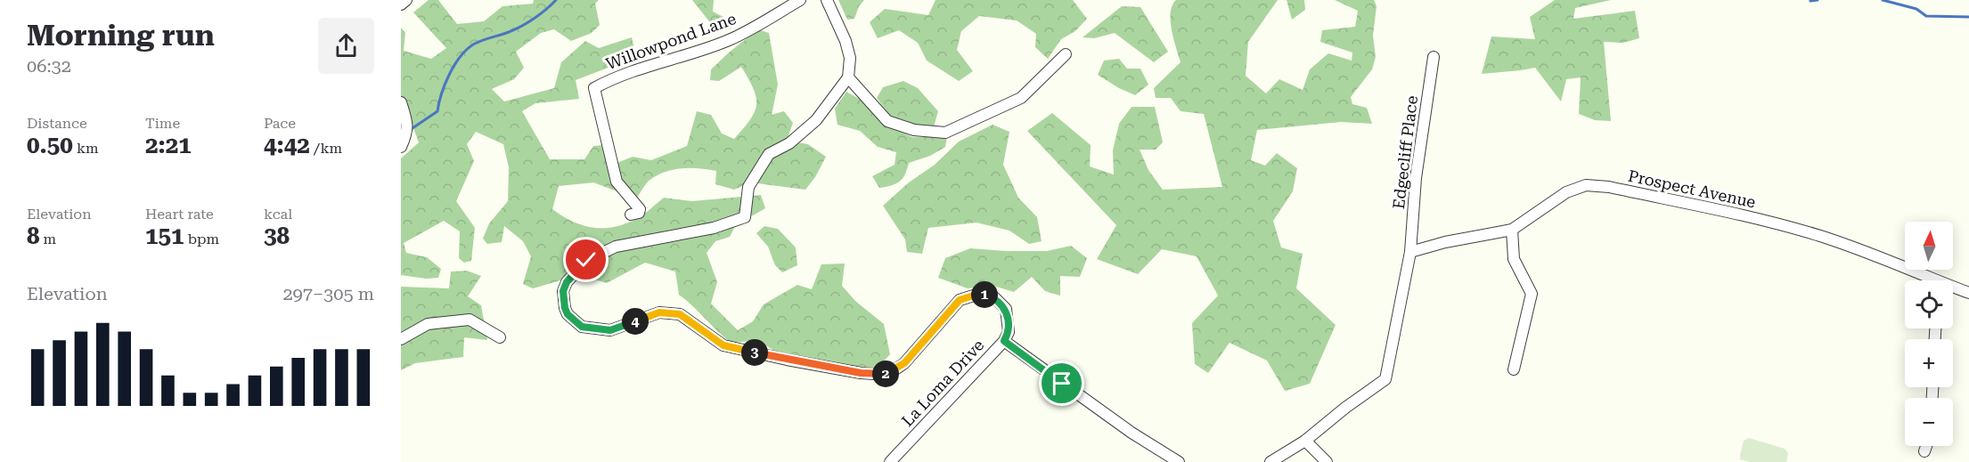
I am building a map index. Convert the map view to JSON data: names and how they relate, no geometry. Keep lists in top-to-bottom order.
{
  "streets": {
    "street": [
      "Willowpond Lane",
      "Edgecliff Place",
      "Prospect Avenue",
      "La Loma Drive"
    ]
  },
  "crossings": [
    ["Edgecliff Place", "Prospect Avenue"]
  ],
  "north": "top",
  "page": {
    "heading": ["Morning run", "06:32"],
    "stats": [
      ["Distance", "0.50 km"],
      ["Time", "2:21"],
      ["Pace", "4:42 /km"],
      ["Elevation", "8 m"],
      ["Heart rate", "151 bpm"],
      ["kcal", "38"]
    ],
    "map_buttons": ["+", "−"],
    "chart": ["Elevation", "297–305 m"],
    "pins": [
      "1",
      "4",
      "3",
      "2"
    ]
  }
}
